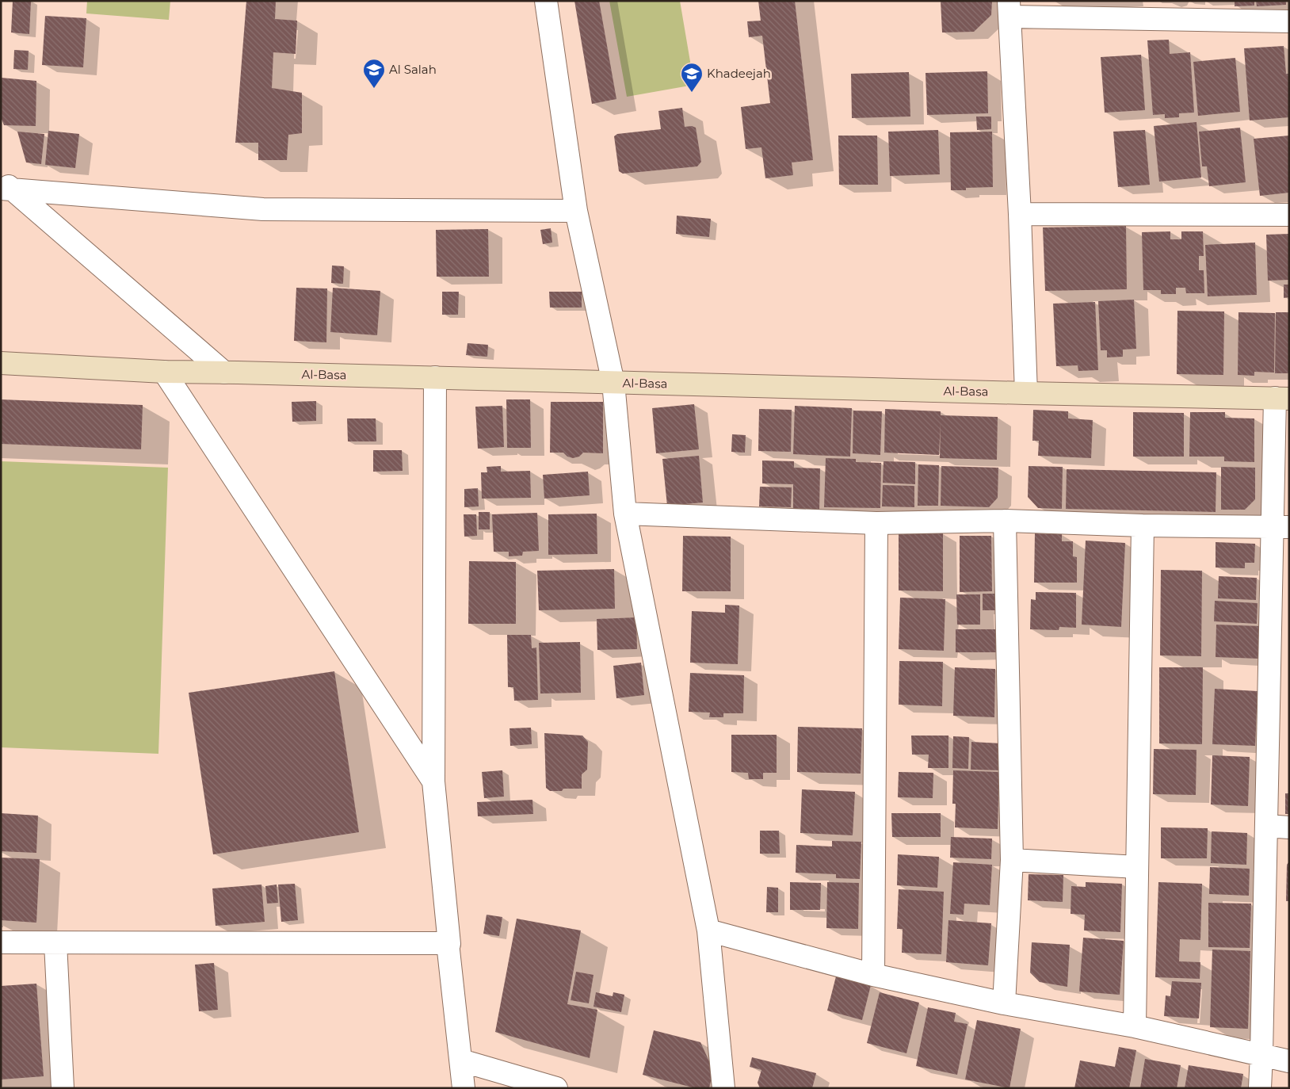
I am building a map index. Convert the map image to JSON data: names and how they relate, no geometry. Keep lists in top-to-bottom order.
{
  "streets": {
    "street": ["Al-Basa"]
  },
  "places": {
    "school or university": ["Al Salah", "Khadeejah"]
  }
}
